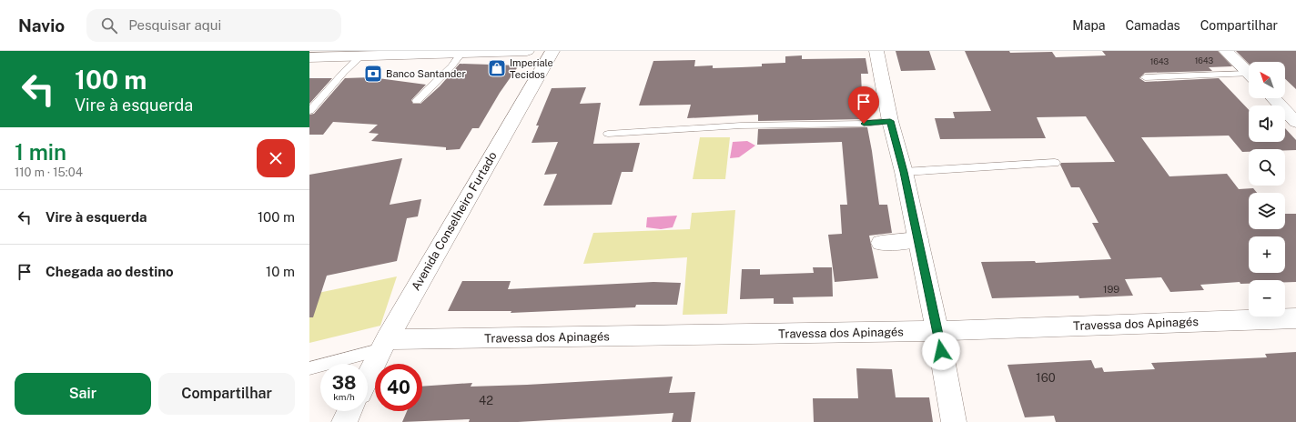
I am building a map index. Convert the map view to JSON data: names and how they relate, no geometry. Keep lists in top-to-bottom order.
{
  "streets": {
    "street": ["Avenida Conselheiro Furtado", "Travessa dos Apinagés"]
  },
  "crossings": [
    ["Avenida Conselheiro Furtado", "Travessa dos Apinagés"]
  ],
  "places": {
    "shop": ["Imperiale Tecidos"],
    "bank": ["Banco Santander"]
  },
  "house_numbers": [
    "1643",
    "1643",
    "199",
    "160",
    "42"
  ],
  "north": "top left",
  "page": {
    "header": "Navio",
    "search": "Pesquisar aqui",
    "nav": ["Mapa", "Camadas", "Compartilhar"],
    "turn": ["100 m", "Vire à esquerda"],
    "map_buttons": ["+", "−"],
    "heading": ["1 min", "110 m · 15:04"],
    "list": [
      {
        "name": "Vire à esquerda",
        "value": "100 m"
      },
      {
        "name": "Chegada ao destino",
        "value": "10 m"
      }
    ],
    "speed": "38 km/h",
    "limit": "40",
    "buttons": ["Sair", "Compartilhar"]
  }
}
